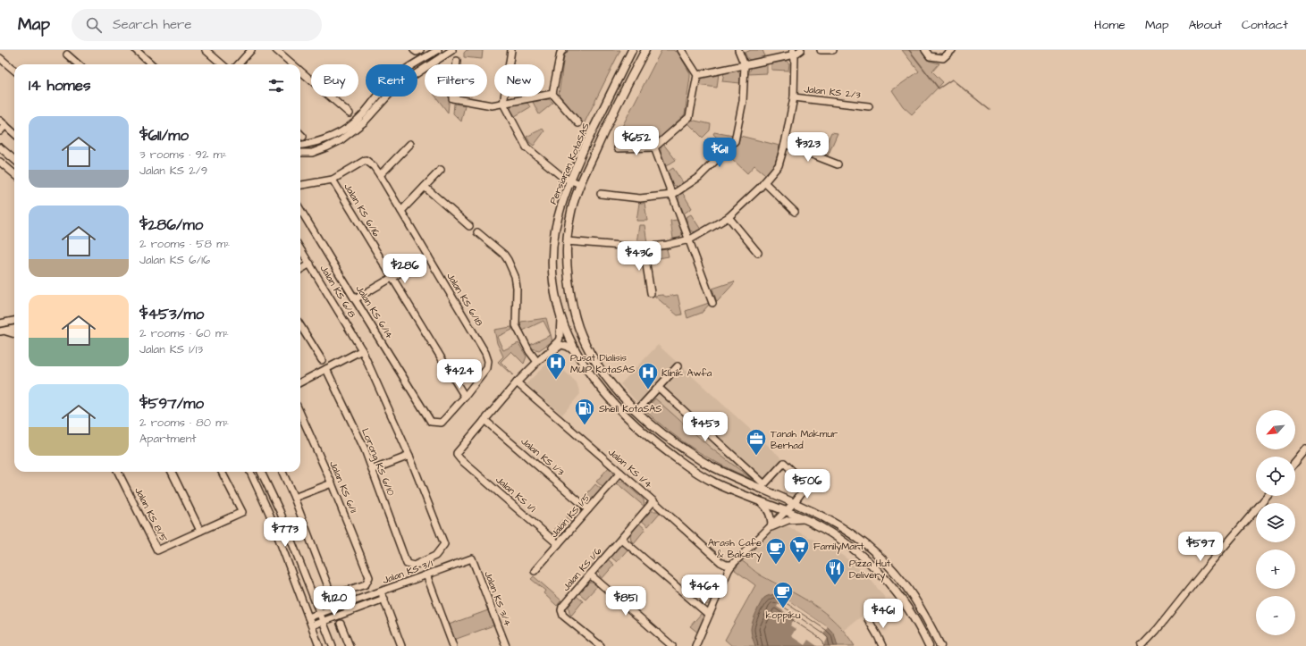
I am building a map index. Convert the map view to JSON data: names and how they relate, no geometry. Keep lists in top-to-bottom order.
{
  "streets": {
    "main road": ["Persiaran KotaSAS"],
    "street": [
      "Jalan KS 2/3",
      "Jalan KS 6/16",
      "Jalan KS 6/8",
      "Jalan KS 6/18",
      "Jalan KS 6/14",
      "Jalan KS 1/3",
      "Lorong KS 6/10",
      "Jalan KS 1/4",
      "Jalan KS 6/11",
      "Jalan KS 1/1",
      "Jalan KS 8/5",
      "Jalan KS 1/5",
      "Jalan KS 1/6",
      "Jalan KS 3/1",
      "Jalan KS 3/4"
    ]
  },
  "crossings": [
    ["Jalan KS 6/16", "Jalan KS 6/18"],
    ["Jalan KS 6/16", "Jalan KS 6/14"],
    ["Jalan KS 6/8", "Lorong KS 6/10"],
    ["Jalan KS 6/18", "Jalan KS 6/14"],
    ["Jalan KS 1/3", "Jalan KS 1/1"],
    ["Jalan KS 1/3", "Jalan KS 1/5"],
    ["Jalan KS 1/4", "Jalan KS 1/5"],
    ["Jalan KS 1/4", "Jalan KS 1/6"],
    ["Jalan KS 1/1", "Jalan KS 1/5"],
    ["Jalan KS 3/1", "Jalan KS 3/4"]
  ],
  "places": {
    "hospital": ["Pusat Dialisis MUIP KotaSAS", "Klinik Awfa"],
    "fuel station": ["Shell KotaSAS"],
    "office": ["Tanah Makmur Berhad"],
    "supermarket": ["FamilyMart"],
    "cafe": ["Arash Cafe & Bakery", "koppiku"],
    "restaurant": ["Pizza Hut Delivery"]
  },
  "north": "bottom left",
  "page": {
    "header": "Map",
    "search": "Search here",
    "nav": [
      "Home",
      "Map",
      "About",
      "Contact"
    ],
    "chip": [
      "Buy",
      "Rent",
      "Filters",
      "New"
    ],
    "heading": "14 homes",
    "list": [
      {
        "name": "$611/mo",
        "note": "3 rooms · 92 m² · Jalan KS 2/9"
      },
      {
        "name": "$286/mo",
        "note": "2 rooms · 58 m² · Jalan KS 6/16"
      },
      {
        "name": "$453/mo",
        "note": "2 rooms · 60 m² · Jalan KS 1/13"
      },
      {
        "name": "$597/mo",
        "note": "2 rooms · 80 m² · Apartment"
      }
    ],
    "price": [
      "$652",
      "$323",
      "$611",
      "$436",
      "$286",
      "$424",
      "$453",
      "$506",
      "$773",
      "$597",
      "$464",
      "$1,120",
      "$851",
      "$461"
    ],
    "map_buttons": ["+", "−"]
  }
}
